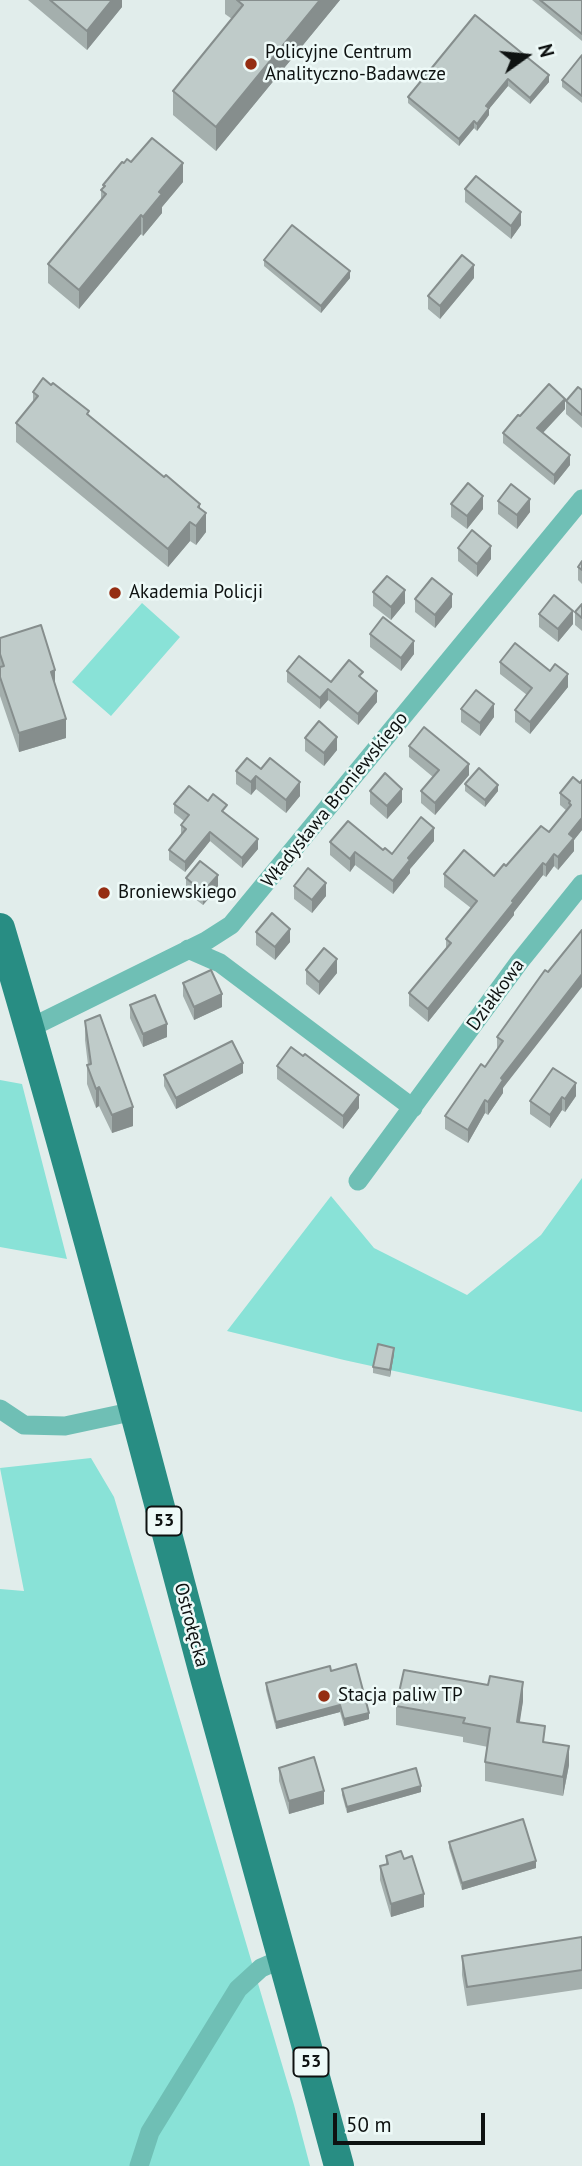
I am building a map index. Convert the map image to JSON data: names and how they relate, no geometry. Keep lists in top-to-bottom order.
{
  "streets": {
    "main road": ["53", "Ostrołęcka"],
    "street": ["Władysława Broniewskiego", "Działkowa"]
  },
  "crossings": [
    ["Władysława Broniewskiego", "53"],
    ["Władysława Broniewskiego", "Ostrołęcka"],
    ["53", "Ostrołęcka"]
  ],
  "places": [
    "Policyjne Centrum Analityczno-Badawcze",
    "Akademia Policji",
    "Broniewskiego",
    "Stacja paliw TP"
  ],
  "scale_bar": "50 m",
  "north": "right"
}
